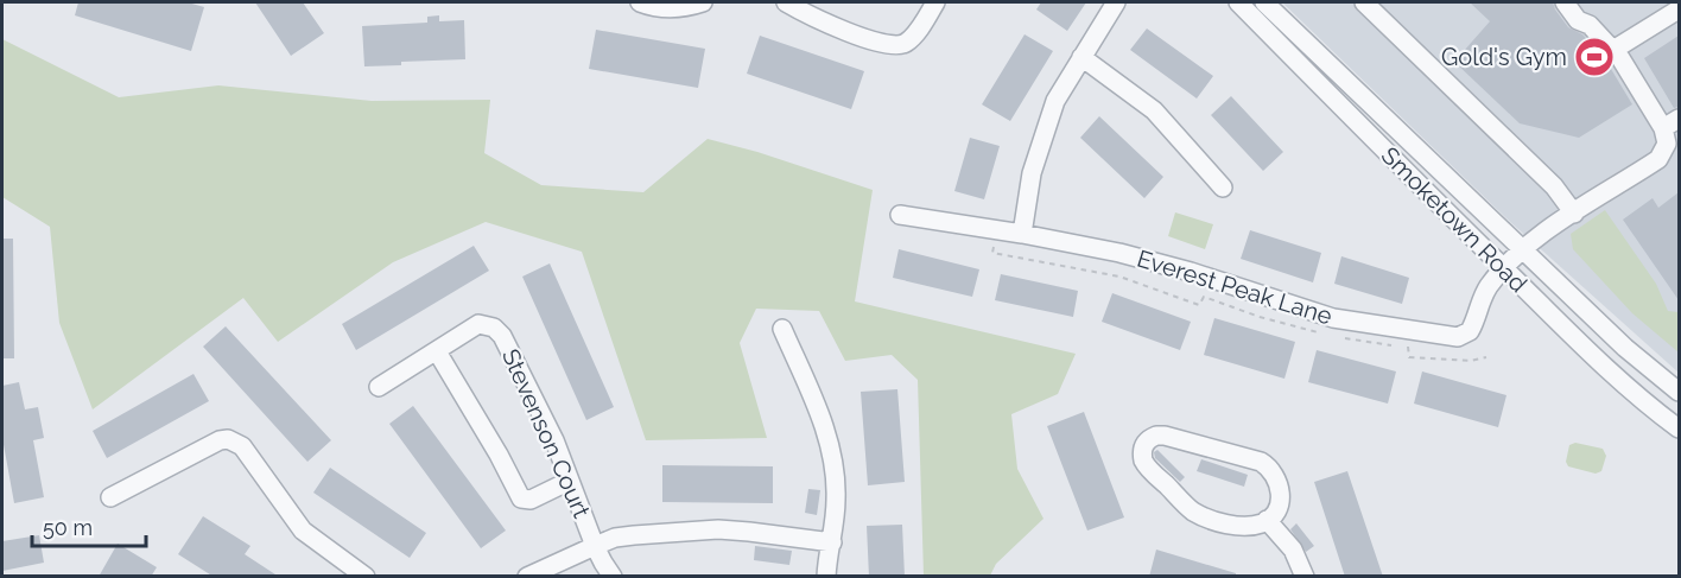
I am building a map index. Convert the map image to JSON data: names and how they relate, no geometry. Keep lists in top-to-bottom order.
{
  "streets": {
    "street": ["Smoketown Road", "Everest Peak Lane", "Stevenson Court"]
  },
  "crossings": [
    ["Smoketown Road", "Everest Peak Lane"]
  ],
  "places": {
    "sports": ["Gold's Gym"]
  },
  "scale_bar": "50 m"
}
